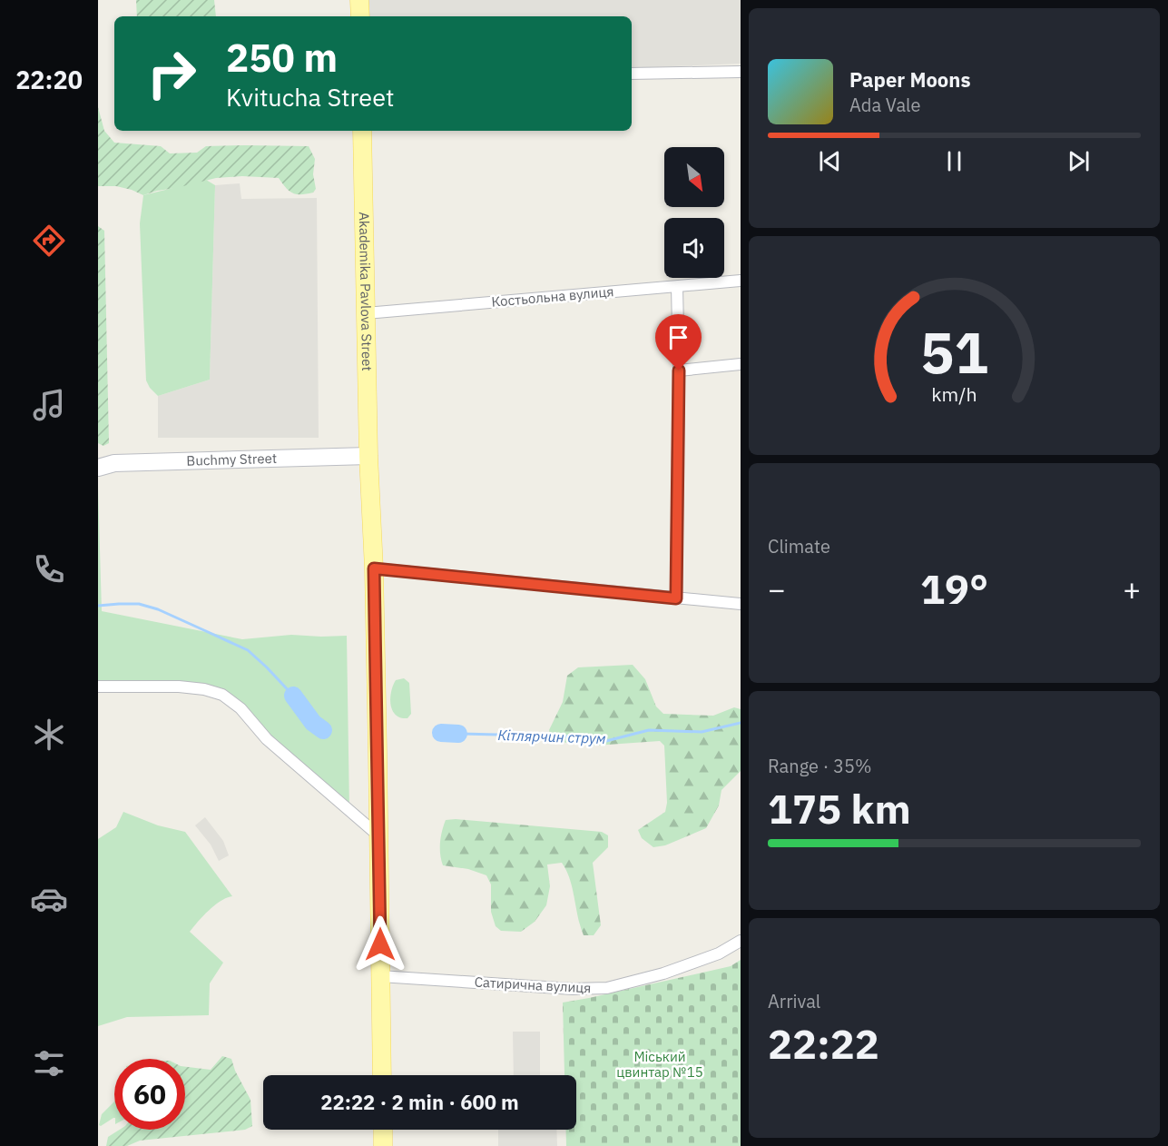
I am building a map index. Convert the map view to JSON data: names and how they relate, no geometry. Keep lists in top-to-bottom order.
{
  "streets": {
    "main road": ["Akademika Pavlova Street"],
    "street": ["Костьольна вулиця", "Buchmy Street", "Сатирична вулиця"]
  },
  "crossings": [
    ["Akademika Pavlova Street", "Костьольна вулиця"],
    ["Akademika Pavlova Street", "Buchmy Street"],
    ["Akademika Pavlova Street", "Сатирична вулиця"]
  ],
  "water": ["Кітлярчин струм"],
  "parks": ["Міський цвинтар №15"],
  "north": "bottom right",
  "page": {
    "tabs": "22:20",
    "turn": ["250 m", "Kvitucha Street"],
    "song": ["Paper Moons", "Ada Vale"],
    "tile": [
      "Climate",
      ["Range · 35%", "175 km"],
      ["Arrival", "22:22"]
    ],
    "heat": ["−", "19°", "+"],
    "limit": "60",
    "trip": "22:22 · 2 min · 600 m",
    "gauge": ["51", "km/h"]
  }
}
